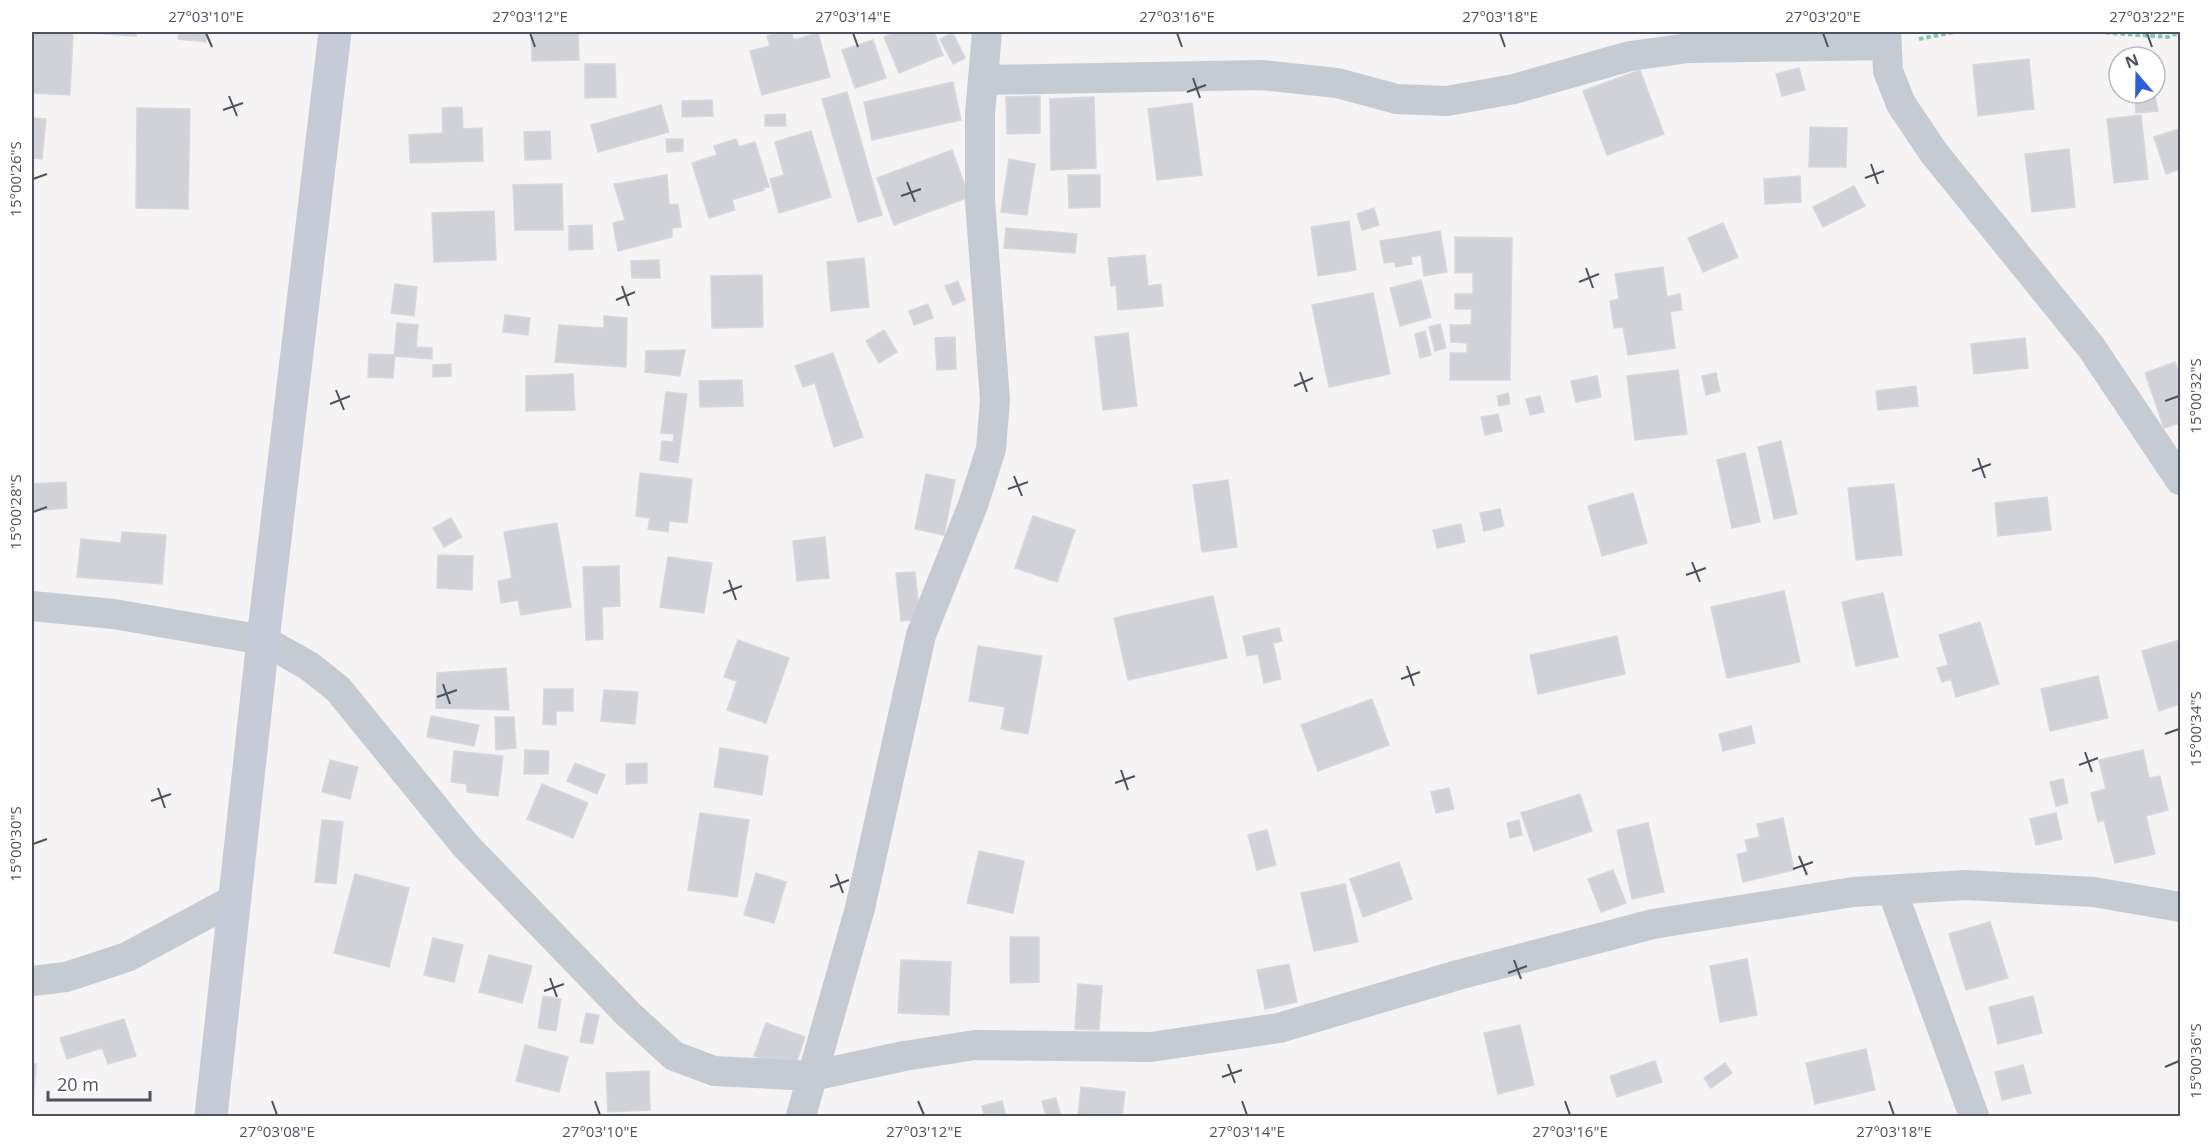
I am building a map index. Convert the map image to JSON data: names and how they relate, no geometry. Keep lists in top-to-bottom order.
{
  "scale_bar": "20 m",
  "north": "top",
  "coordinates": [
    "27°03'10\"E",
    "27°03'12\"E",
    "27°03'14\"E",
    "27°03'16\"E",
    "27°03'18\"E",
    "27°03'20\"E",
    "27°03'22\"E",
    "15°00'26\"S",
    "15°00'32\"S",
    "15°00'28\"S",
    "15°00'34\"S",
    "15°00'30\"S",
    "15°00'36\"S",
    "27°03'08\"E"
  ]
}
